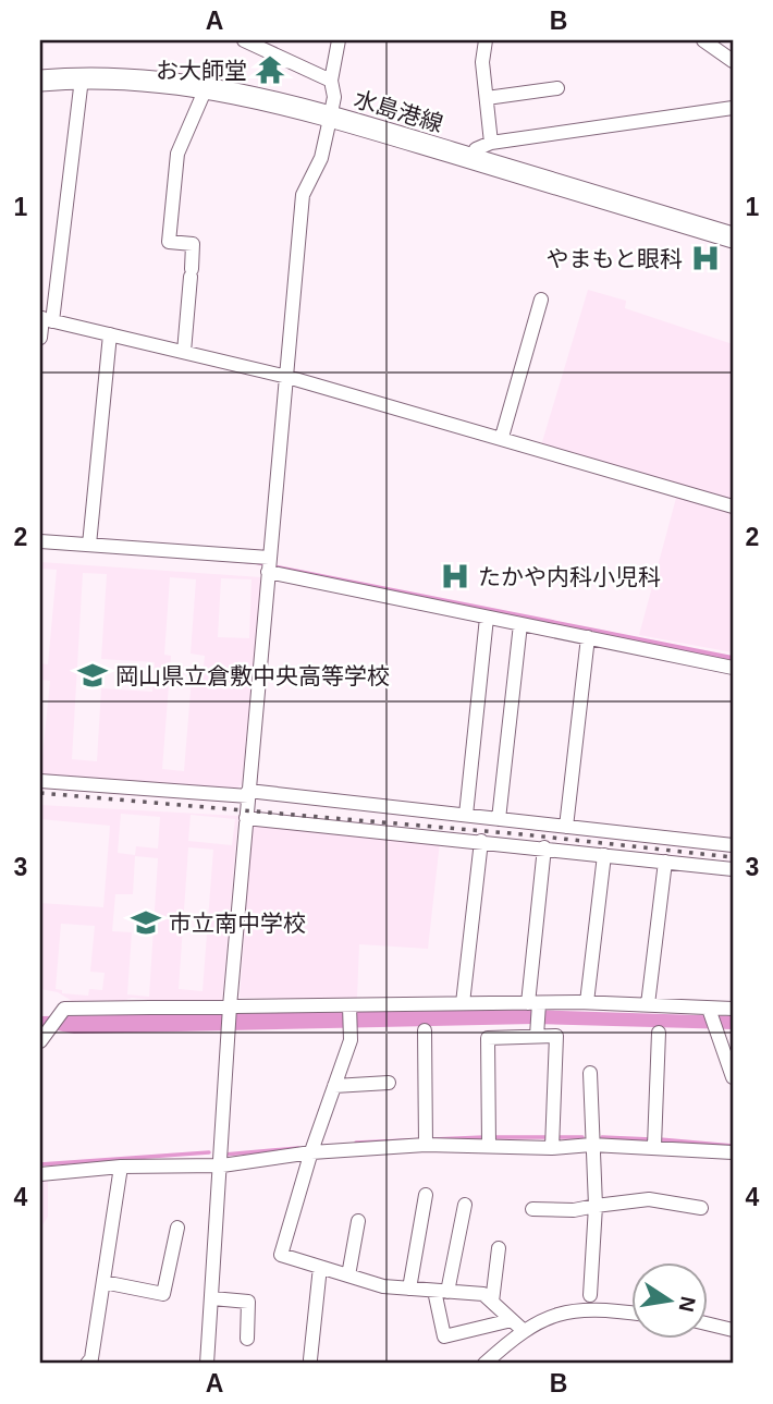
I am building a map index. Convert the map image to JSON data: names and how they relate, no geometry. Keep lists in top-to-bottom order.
{
  "streets": {
    "main road": ["水島港線"]
  },
  "places": {
    "temple": ["お大師堂"],
    "hospital": ["やまもと眼科", "たかや内科小児科"],
    "school or university": ["岡山県立倉敷中央高等学校", "市立南中学校"]
  },
  "north": "right",
  "grid": {
    "columns": ["A", "B"],
    "rows": [
      "1",
      "2",
      "3",
      "4"
    ]
  }
}
